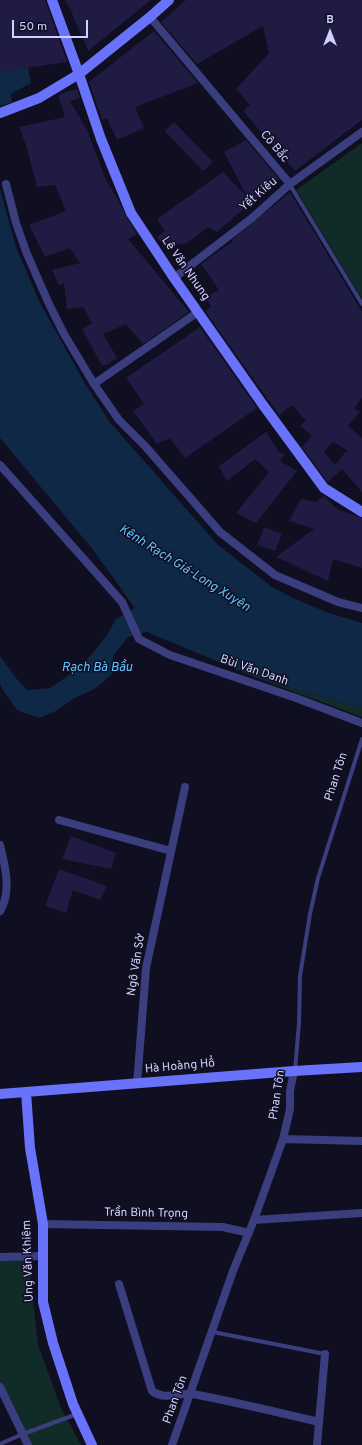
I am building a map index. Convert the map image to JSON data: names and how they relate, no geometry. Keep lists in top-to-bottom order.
{
  "streets": {
    "street": [
      "Cô Bắc",
      "Yết Kiêu",
      "Lê Văn Nhung",
      "Bùi Văn Danh",
      "Phan Tôn",
      "Ngô Văn Sở",
      "Hà Hoàng Hổ",
      "Trần Bình Trọng",
      "Ung Văn Khiêm"
    ]
  },
  "crossings": [
    ["Cô Bắc", "Yết Kiêu"],
    ["Yết Kiêu", "Lê Văn Nhung"],
    ["Phan Tôn", "Hà Hoàng Hổ"],
    ["Phan Tôn", "Trần Bình Trọng"],
    ["Ngô Văn Sở", "Hà Hoàng Hổ"],
    ["Hà Hoàng Hổ", "Ung Văn Khiêm"],
    ["Trần Bình Trọng", "Ung Văn Khiêm"]
  ],
  "water": ["Kênh Rạch Giá-Long Xuyên", "Rạch Bà Bầu"],
  "scale_bar": "50 m",
  "north": "top"
}
